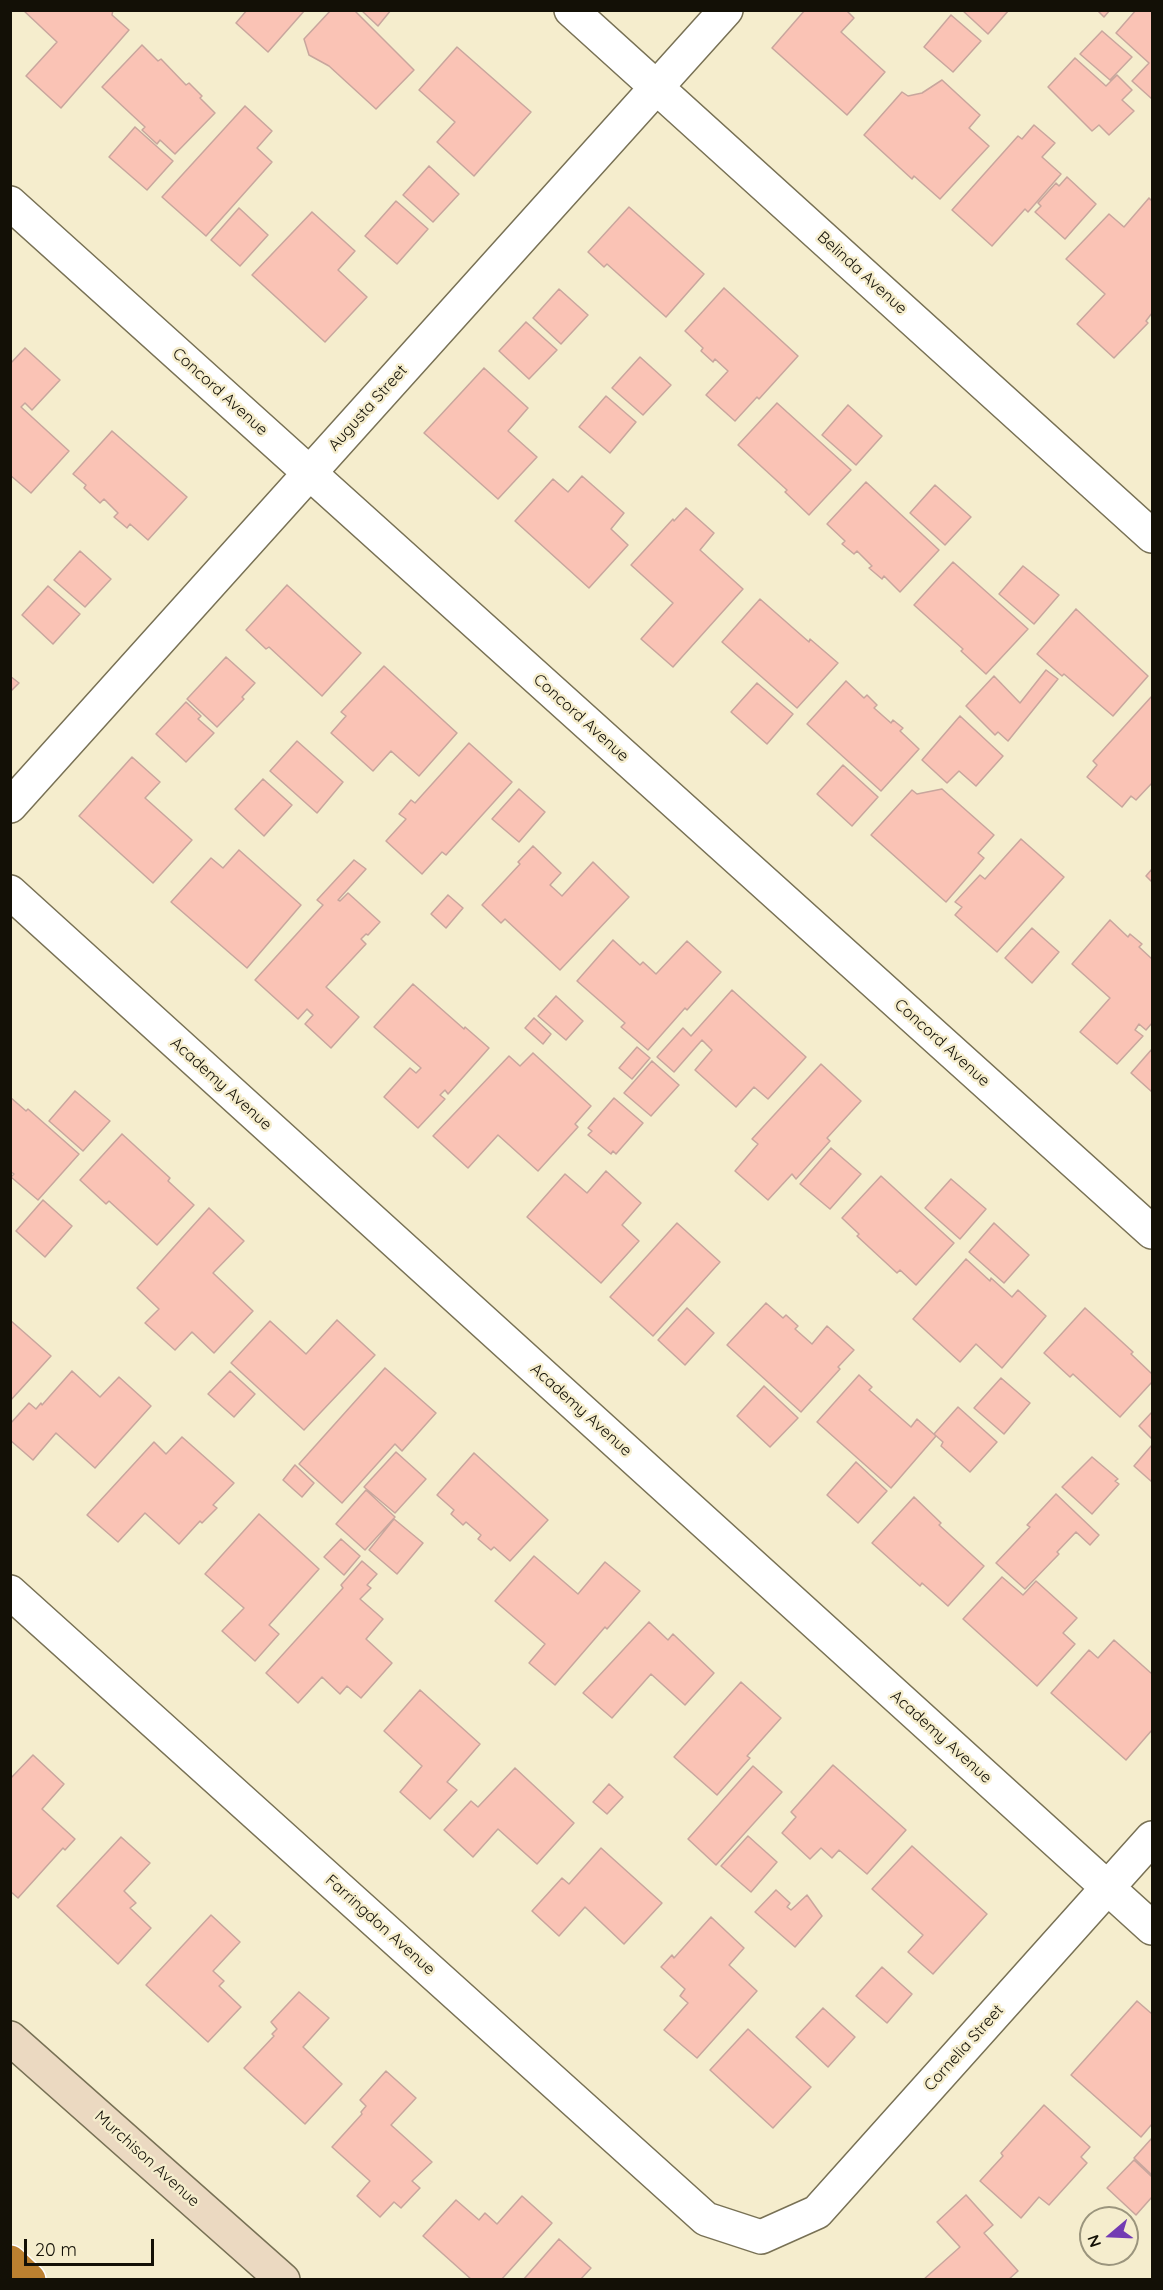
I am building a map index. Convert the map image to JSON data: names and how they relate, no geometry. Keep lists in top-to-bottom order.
{
  "streets": {
    "street": [
      "Belinda Avenue",
      "Concord Avenue",
      "Augusta Street",
      "Academy Avenue",
      "Farringdon Avenue",
      "Cornelia Street",
      "Murchison Avenue"
    ]
  },
  "crossings": [
    ["Belinda Avenue", "Augusta Street"],
    ["Concord Avenue", "Augusta Street"],
    ["Academy Avenue", "Cornelia Street"],
    ["Farringdon Avenue", "Cornelia Street"]
  ],
  "scale_bar": "20 m",
  "north": "left"
}
